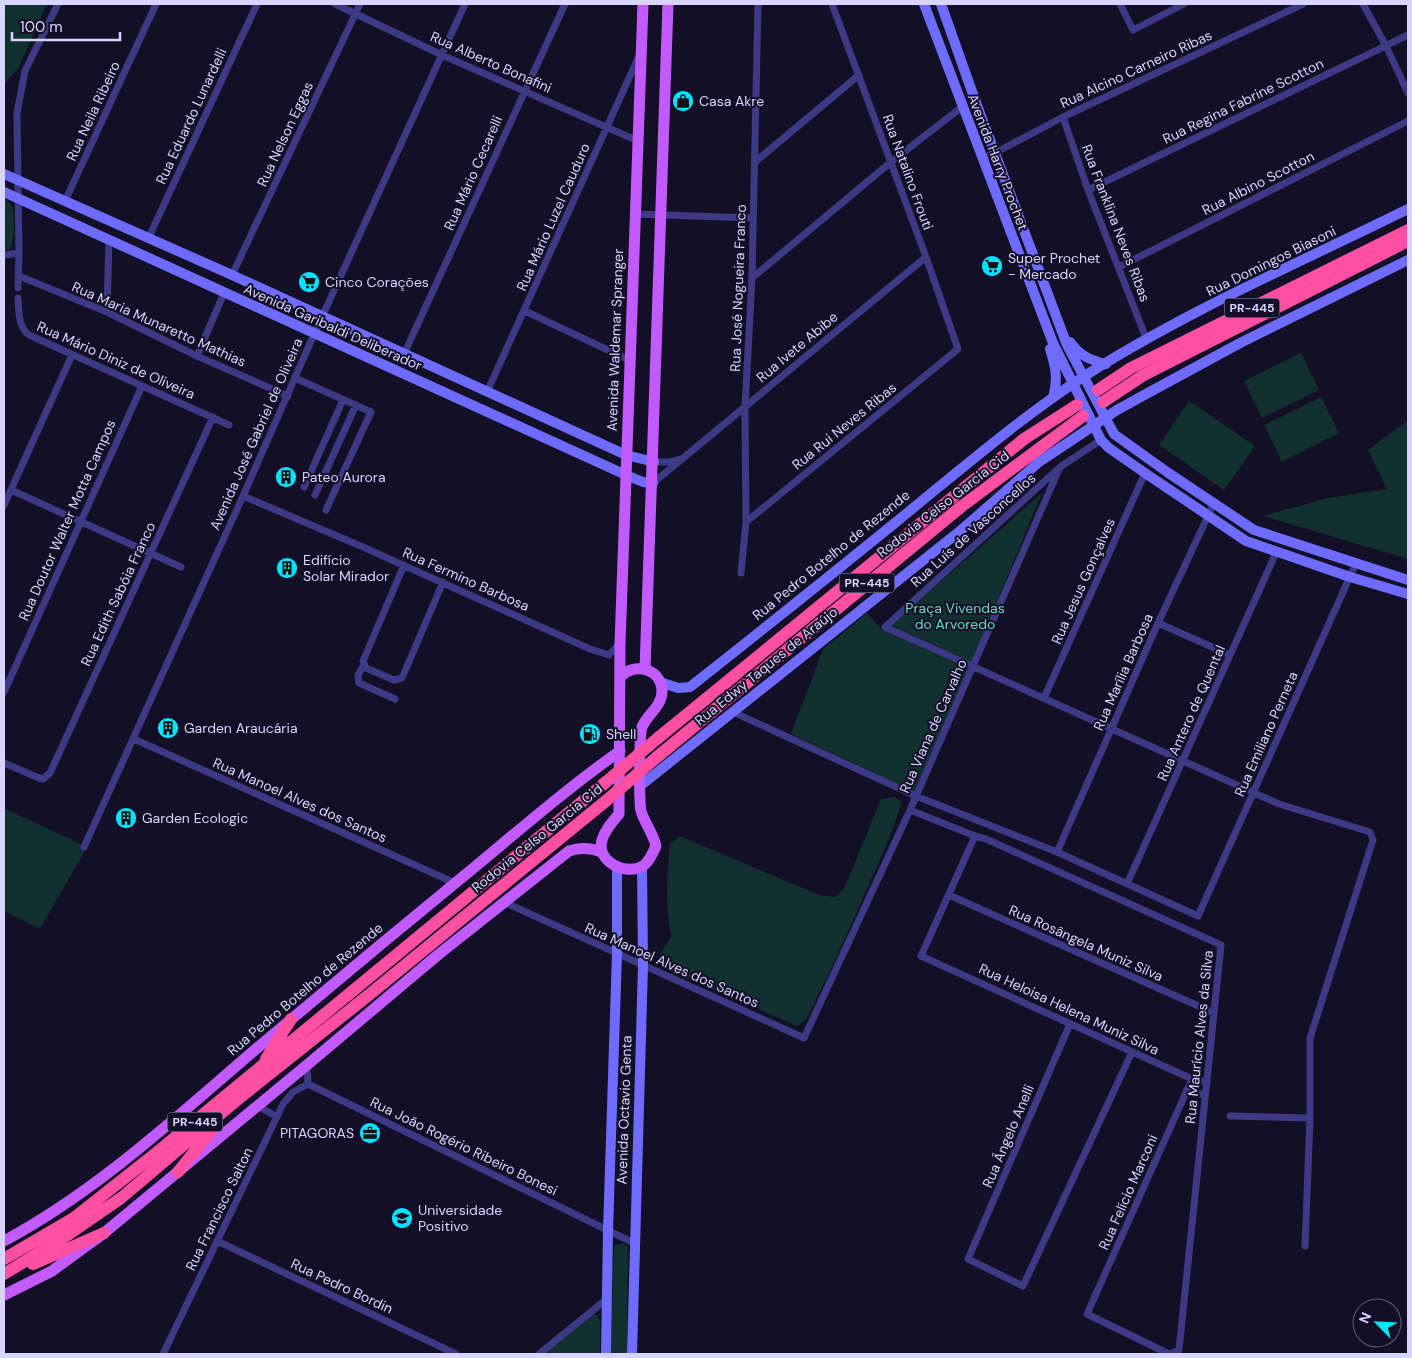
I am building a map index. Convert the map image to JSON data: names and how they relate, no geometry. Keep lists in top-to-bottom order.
{
  "streets": {
    "highway": ["PR-445", "Rodovia Celso Garcia Cid"],
    "main road": ["Avenida Waldemar Spranger", "Rua Pedro Botelho de Rezende"],
    "street": [
      "Rua Alberto Bonafini",
      "Rua Alcino Carneiro Ribas",
      "Rua Regina Fabrine Scotton",
      "Rua Neila Ribeiro",
      "Rua Eduardo Lunardelli",
      "Rua Nelson Eggas",
      "Avenida Harry Prochet",
      "Rua Natalino Frouti",
      "Rua Mário Cecarelli",
      "Rua Albino Scotton",
      "Rua Mário Luzel Cauduro",
      "Rua Franklina Neves Ribas",
      "Rua Domingos Biasoni",
      "Rua José Nogueira Franco",
      "Rua Maria Munaretto Mathias",
      "Avenida Garibaldi Deliberador",
      "Rua Ivete Abibe",
      "Rua Mário Diniz de Oliveira",
      "Rua Rui Neves Ribas",
      "Avenida José Gabriel de Oliveira",
      "Rua Doutor Walter Motta Campos",
      "Rua Luís de Vasconcellos",
      "Rua Fermino Barbosa",
      "Rua Jesus Gonçalves",
      "Rua Edith Sabóia Franco",
      "Rua Edwy Taques de Araújo",
      "Rua Marília Barbosa",
      "Rua Antero de Quental",
      "Rua Viana de Carvalho",
      "Rua Emiliano Perneta",
      "Rua Manoel Alves dos Santos",
      "Rua Rosângela Muniz Silva",
      "Rua Heloisa Helena Muniz Silva",
      "Rua Maurício Alves da Silva",
      "Avenida Octavio Genta",
      "Rua Ângelo Anelli",
      "Rua João Rogério Ribeiro Bonesi",
      "Rua Felício Marconi",
      "Rua Francisco Salton",
      "Rua Pedro Bordin"
    ]
  },
  "crossings": [
    ["Rua Alberto Bonafini", "Rua Nelson Eggas"],
    ["Rua Alberto Bonafini", "Rua Mário Cecarelli"],
    ["Rua Alberto Bonafini", "Rua Mário Luzel Cauduro"],
    ["Rua Alberto Bonafini", "Avenida Waldemar Spranger"],
    ["Rua Alberto Bonafini", "Avenida José Gabriel de Oliveira"],
    ["Rua Alcino Carneiro Ribas", "Avenida Harry Prochet"],
    ["Rua Alcino Carneiro Ribas", "Rua Franklina Neves Ribas"],
    ["Rua Regina Fabrine Scotton", "Rua Franklina Neves Ribas"],
    ["Rua Neila Ribeiro", "Avenida Garibaldi Deliberador"],
    ["Rua Eduardo Lunardelli", "Avenida Garibaldi Deliberador"],
    ["Rua Nelson Eggas", "Avenida Garibaldi Deliberador"],
    ["Avenida Harry Prochet", "Rodovia Celso Garcia Cid"],
    ["Rua Natalino Frouti", "Rua Ivete Abibe"],
    ["Rua Natalino Frouti", "Rua Rui Neves Ribas"],
    ["Rua Mário Cecarelli", "Avenida Garibaldi Deliberador"],
    ["Rua Albino Scotton", "Rua Franklina Neves Ribas"],
    ["Rua Mário Luzel Cauduro", "Avenida Garibaldi Deliberador"],
    ["Rua Mário Luzel Cauduro", "Avenida Waldemar Spranger"],
    ["Rua Franklina Neves Ribas", "Rua Domingos Biasoni"],
    ["Rua José Nogueira Franco", "Rua Ivete Abibe"],
    ["Rua José Nogueira Franco", "Rua Rui Neves Ribas"],
    ["PR-445", "Rua Manoel Alves dos Santos"],
    ["Rua Maria Munaretto Mathias", "Avenida José Gabriel de Oliveira"],
    ["Avenida Garibaldi Deliberador", "Avenida Waldemar Spranger"],
    ["Avenida Garibaldi Deliberador", "Rua Ivete Abibe"],
    ["Avenida Garibaldi Deliberador", "Avenida José Gabriel de Oliveira"],
    ["Avenida Waldemar Spranger", "Rua Pedro Botelho de Rezende"],
    ["Avenida Waldemar Spranger", "Rua Fermino Barbosa"],
    ["Rua Mário Diniz de Oliveira", "Rua Doutor Walter Motta Campos"],
    ["Rua Mário Diniz de Oliveira", "Rua Edith Sabóia Franco"],
    ["Avenida José Gabriel de Oliveira", "Rua Fermino Barbosa"],
    ["Avenida José Gabriel de Oliveira", "Rua Manoel Alves dos Santos"],
    ["Rodovia Celso Garcia Cid", "Rua Edwy Taques de Araújo"],
    ["Rua Luís de Vasconcellos", "Rua Viana de Carvalho"],
    ["Rua Pedro Botelho de Rezende", "Rua Manoel Alves dos Santos"],
    ["Rua Antero de Quental", "Rua Emiliano Perneta"],
    ["Rua Viana de Carvalho", "Rua Manoel Alves dos Santos"],
    ["Rua Viana de Carvalho", "Rua Maurício Alves da Silva"],
    ["Rua Manoel Alves dos Santos", "Avenida Octavio Genta"],
    ["Rua Rosângela Muniz Silva", "Rua Heloisa Helena Muniz Silva"],
    ["Rua Rosângela Muniz Silva", "Rua Maurício Alves da Silva"],
    ["Rua Heloisa Helena Muniz Silva", "Rua Maurício Alves da Silva"],
    ["Rua Heloisa Helena Muniz Silva", "Rua Ângelo Anelli"],
    ["Rua Heloisa Helena Muniz Silva", "Rua Felício Marconi"],
    ["Rua Maurício Alves da Silva", "Rua Felício Marconi"],
    ["Avenida Octavio Genta", "Rua João Rogério Ribeiro Bonesi"],
    ["Rua João Rogério Ribeiro Bonesi", "Rua Francisco Salton"],
    ["Rua Francisco Salton", "Rua Pedro Bordin"]
  ],
  "parks": ["Praça Vivendas do Arvoredo"],
  "places": {
    "shop": ["Casa Akre"],
    "supermarket": ["Super Prochet - Mercado", "Cinco Corações"],
    "building": [
      "Pateo Aurora",
      "Edifício Solar Mirador",
      "Garden Araucária",
      "Garden Ecologic"
    ],
    "fuel station": ["Shell"],
    "office": ["PITAGORAS"],
    "school or university": ["Universidade Positivo"]
  },
  "scale_bar": "100 m",
  "north": "top left"
}
